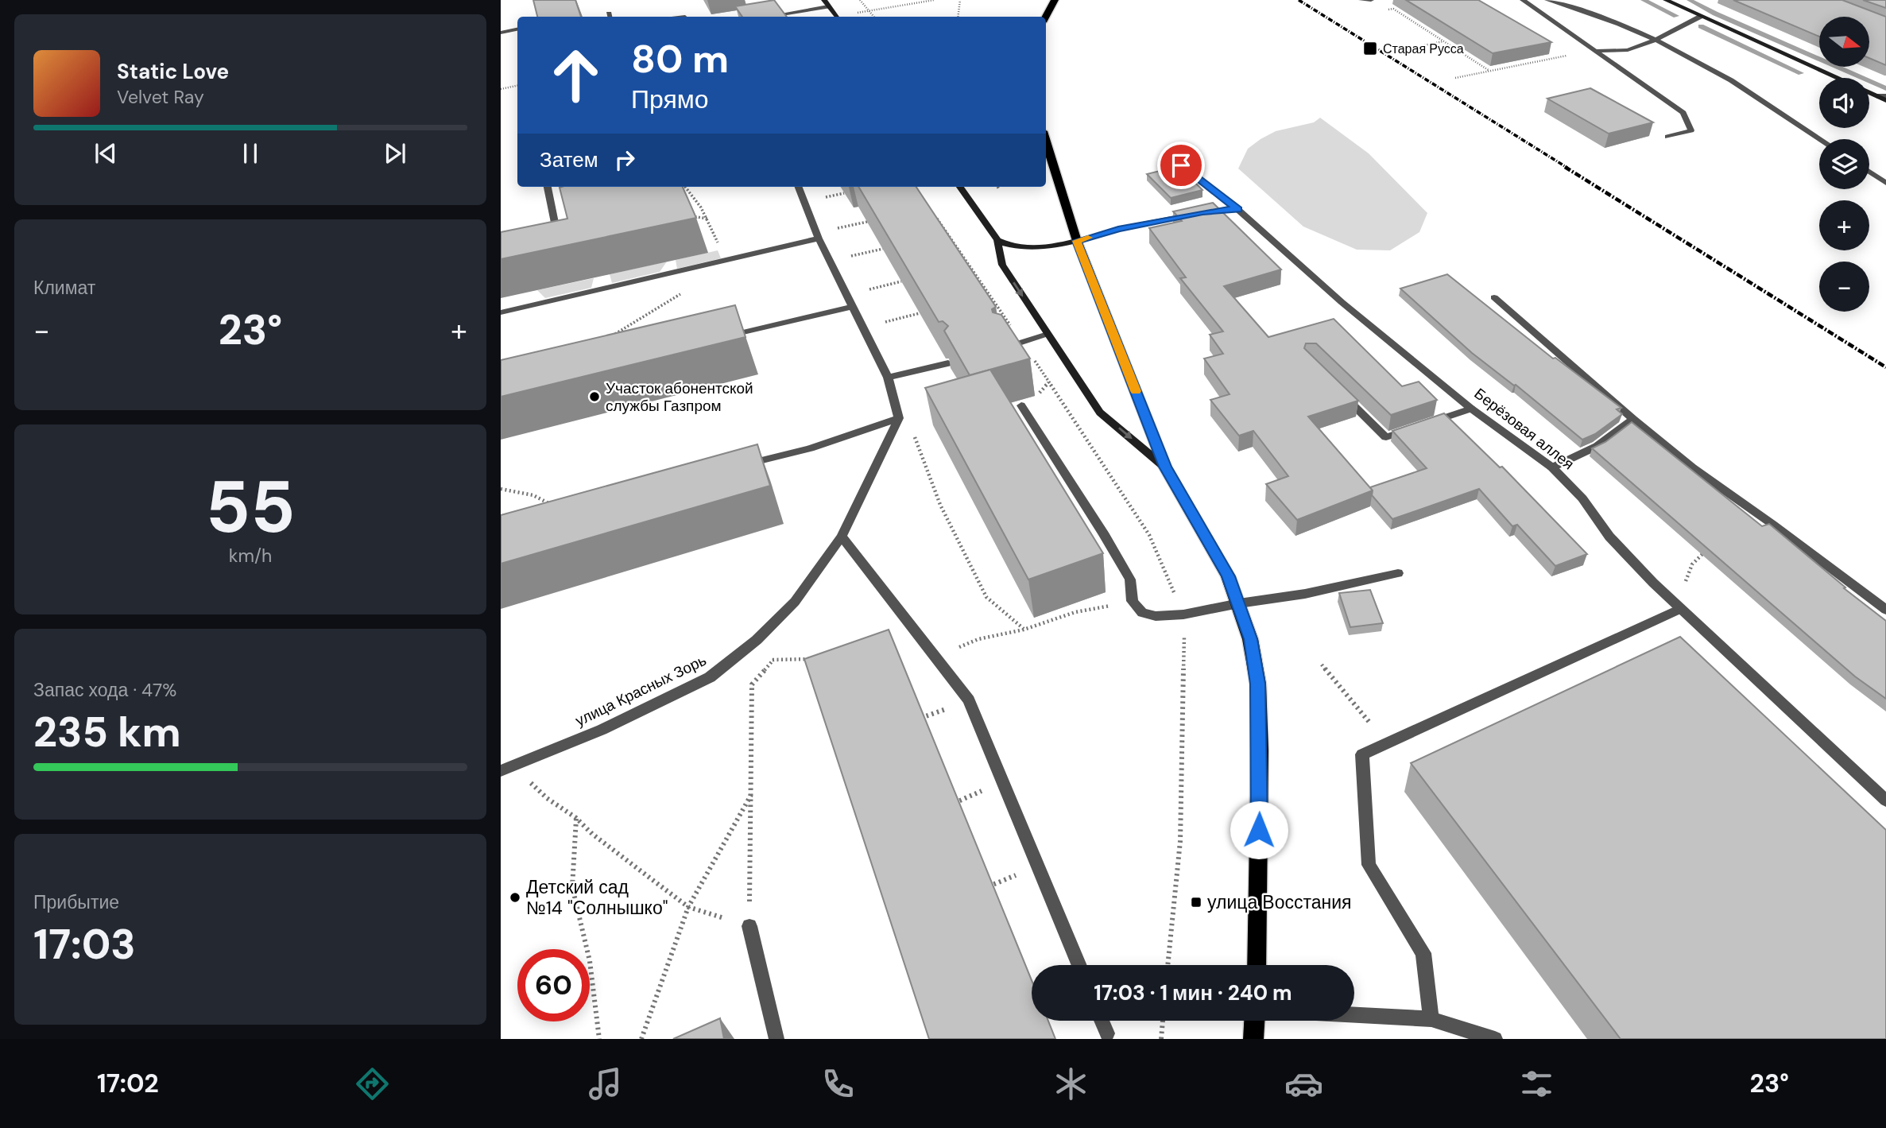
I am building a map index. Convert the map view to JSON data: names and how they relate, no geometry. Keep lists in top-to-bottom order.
{
  "streets": {
    "street": ["Берёзовая аллея", "улица Красных Зорь"]
  },
  "places": {
    "transit": ["Старая Русса", "улица Восстания"],
    "other": ["Участок абонентской службы Газпром", "Детский сад №14 \"Солнышко\""]
  },
  "north": "right",
  "page": {
    "map_buttons": ["+", "−"],
    "turn": ["80 m", "Прямо"],
    "song": ["Static Love", "Velvet Ray"],
    "then": "Затем",
    "tile": [
      "Климат",
      ["55", "km/h"],
      ["Запас хода · 47%", "235 km"],
      ["Прибытие", "17:03"]
    ],
    "heat": ["−", "23°", "+"],
    "limit": "60",
    "trip": "17:03 · 1 мин · 240 m",
    "tabs": ["17:02", "23°"]
  }
}
